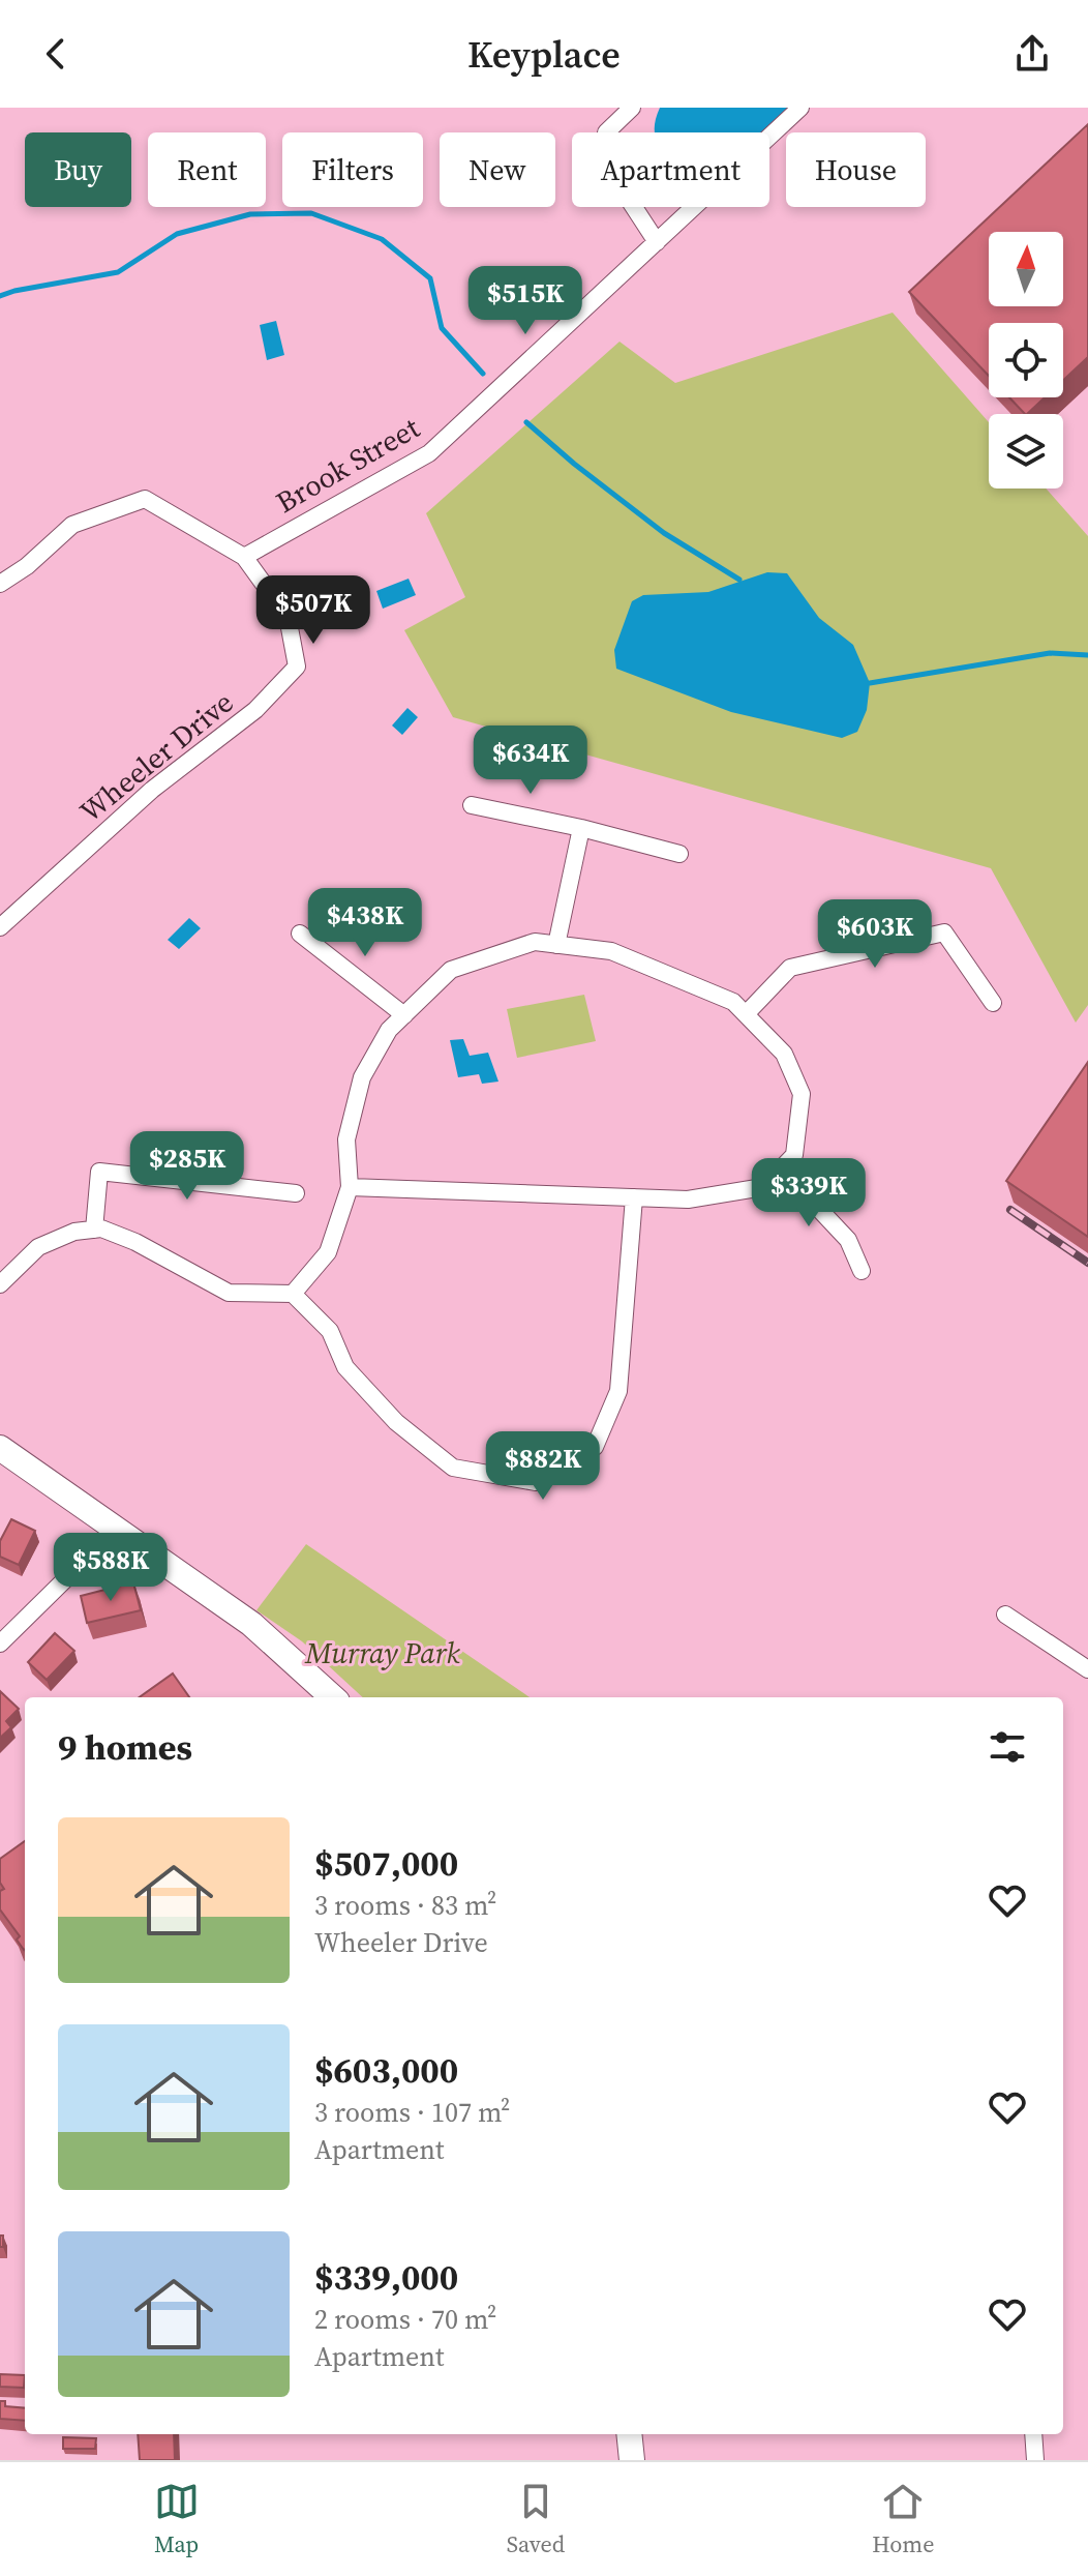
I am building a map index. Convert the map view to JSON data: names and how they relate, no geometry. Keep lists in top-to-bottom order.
{
  "streets": {
    "street": ["Brook Street", "Wheeler Drive"]
  },
  "crossings": [
    ["Brook Street", "Wheeler Drive"]
  ],
  "parks": ["Murray Park"],
  "north": "top",
  "page": {
    "header": "Keyplace",
    "chip": [
      "Buy",
      "Rent",
      "Filters",
      "New",
      "Apartment",
      "House"
    ],
    "price": [
      "$515K",
      "$507K",
      "$634K",
      "$438K",
      "$603K",
      "$285K",
      "$339K",
      "$882K",
      "$588K"
    ],
    "heading": "9 homes",
    "list": [
      {
        "name": "$507,000",
        "note": "3 rooms · 83 m² · Wheeler Drive"
      },
      {
        "name": "$603,000",
        "note": "3 rooms · 107 m² · Apartment"
      },
      {
        "name": "$339,000",
        "note": "2 rooms · 70 m² · Apartment"
      }
    ],
    "tabs": ["Map", "Saved", "Home"]
  }
}
